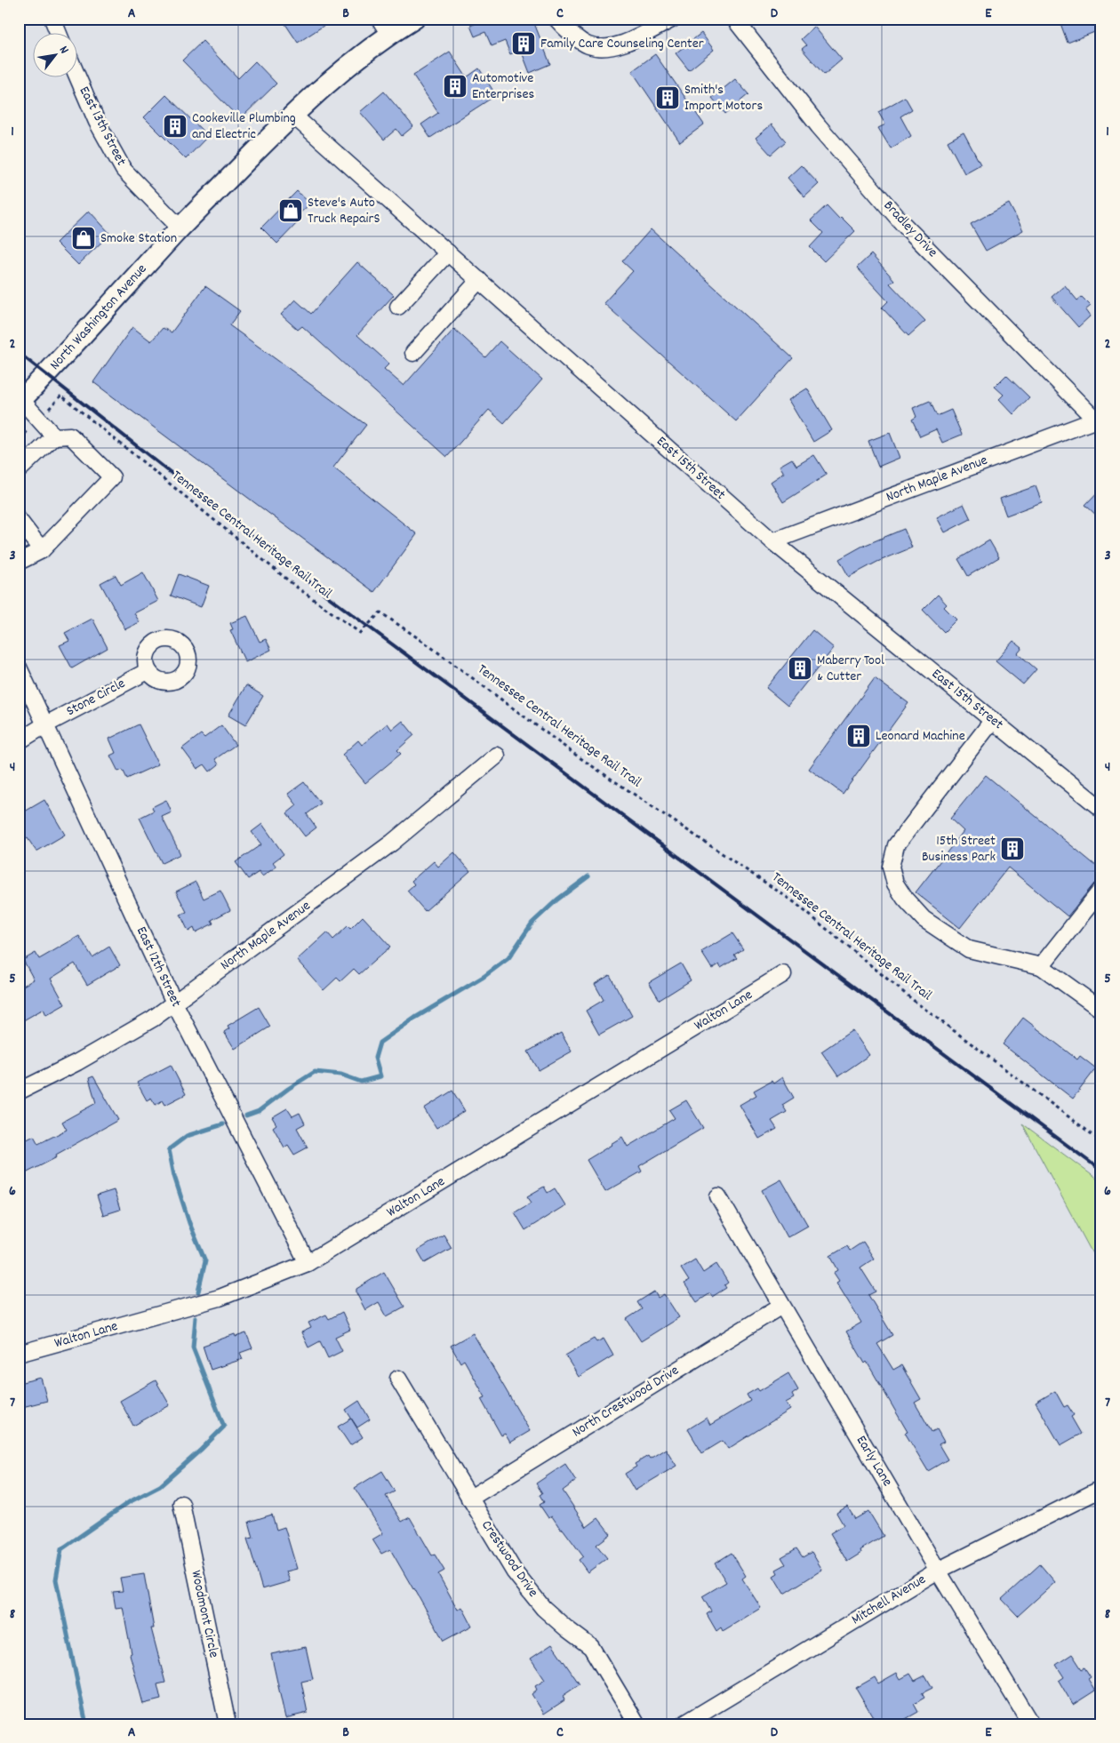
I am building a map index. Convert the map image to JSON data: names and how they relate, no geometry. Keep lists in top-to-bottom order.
{
  "streets": {
    "main road": ["North Washington Avenue"],
    "street": [
      "East 13th Street",
      "Bradley Drive",
      "East 15th Street",
      "North Maple Avenue",
      "Stone Circle",
      "East 12th Street",
      "Walton Lane",
      "North Crestwood Drive",
      "Early Lane",
      "Crestwood Drive",
      "Mitchell Avenue",
      "Woodmont Circle"
    ],
    "path": ["Tennessee Central Heritage Rail Trail"]
  },
  "crossings": [
    ["East 13th Street", "North Washington Avenue"],
    ["Bradley Drive", "North Maple Avenue"],
    ["North Washington Avenue", "East 15th Street"],
    ["East 15th Street", "North Maple Avenue"],
    ["North Maple Avenue", "East 12th Street"],
    ["Stone Circle", "East 12th Street"],
    ["East 12th Street", "Walton Lane"],
    ["North Crestwood Drive", "Early Lane"],
    ["North Crestwood Drive", "Crestwood Drive"],
    ["Early Lane", "Mitchell Avenue"]
  ],
  "places": {
    "building": [
      "Family Care Counseling Center",
      "Automotive Enterprises",
      "Smith's Import Motors",
      "Cookeville Plumbing and Electric",
      "Maberry Tool & Cutter",
      "Leonard Machine",
      "15th Street Business Park"
    ],
    "shop": ["Steve's Auto Truck RepairS", "Smoke Station"]
  },
  "north": "top right",
  "grid": {
    "columns": [
      "A",
      "B",
      "C",
      "D",
      "E"
    ],
    "rows": [
      "1",
      "2",
      "3",
      "4",
      "5",
      "6",
      "7",
      "8"
    ]
  }
}
